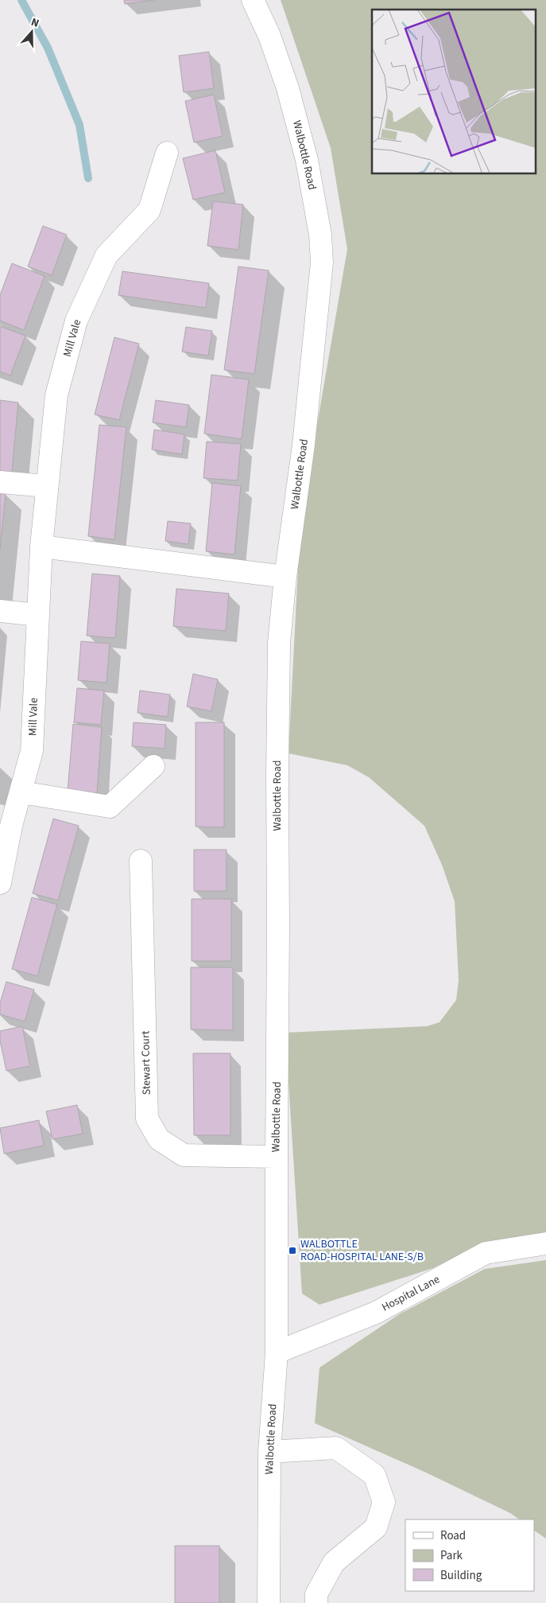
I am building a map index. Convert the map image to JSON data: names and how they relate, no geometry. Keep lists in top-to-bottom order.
{
  "streets": {
    "street": [
      "Walbottle Road",
      "Mill Vale",
      "Stewart Court",
      "Hospital Lane"
    ]
  },
  "crossings": [
    ["Walbottle Road", "Stewart Court"],
    ["Walbottle Road", "Hospital Lane"]
  ],
  "places": {
    "transit": ["WALBOTTLE ROAD-HOSPITAL LANE-S/B"]
  },
  "legend": ["Road", "Park", "Building"],
  "north": "top"
}
